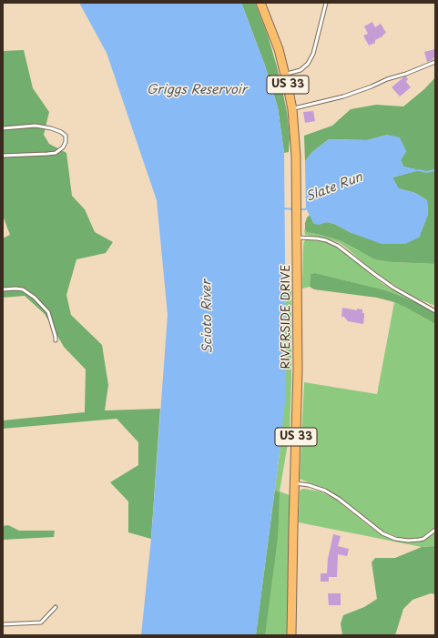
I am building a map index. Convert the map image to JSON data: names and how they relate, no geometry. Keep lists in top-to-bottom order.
{
  "streets": {
    "main road": ["US 33", "RIVERSIDE DRIVE"]
  },
  "water": ["Griggs Reservoir", "Slate Run", "Scioto River"]
}
